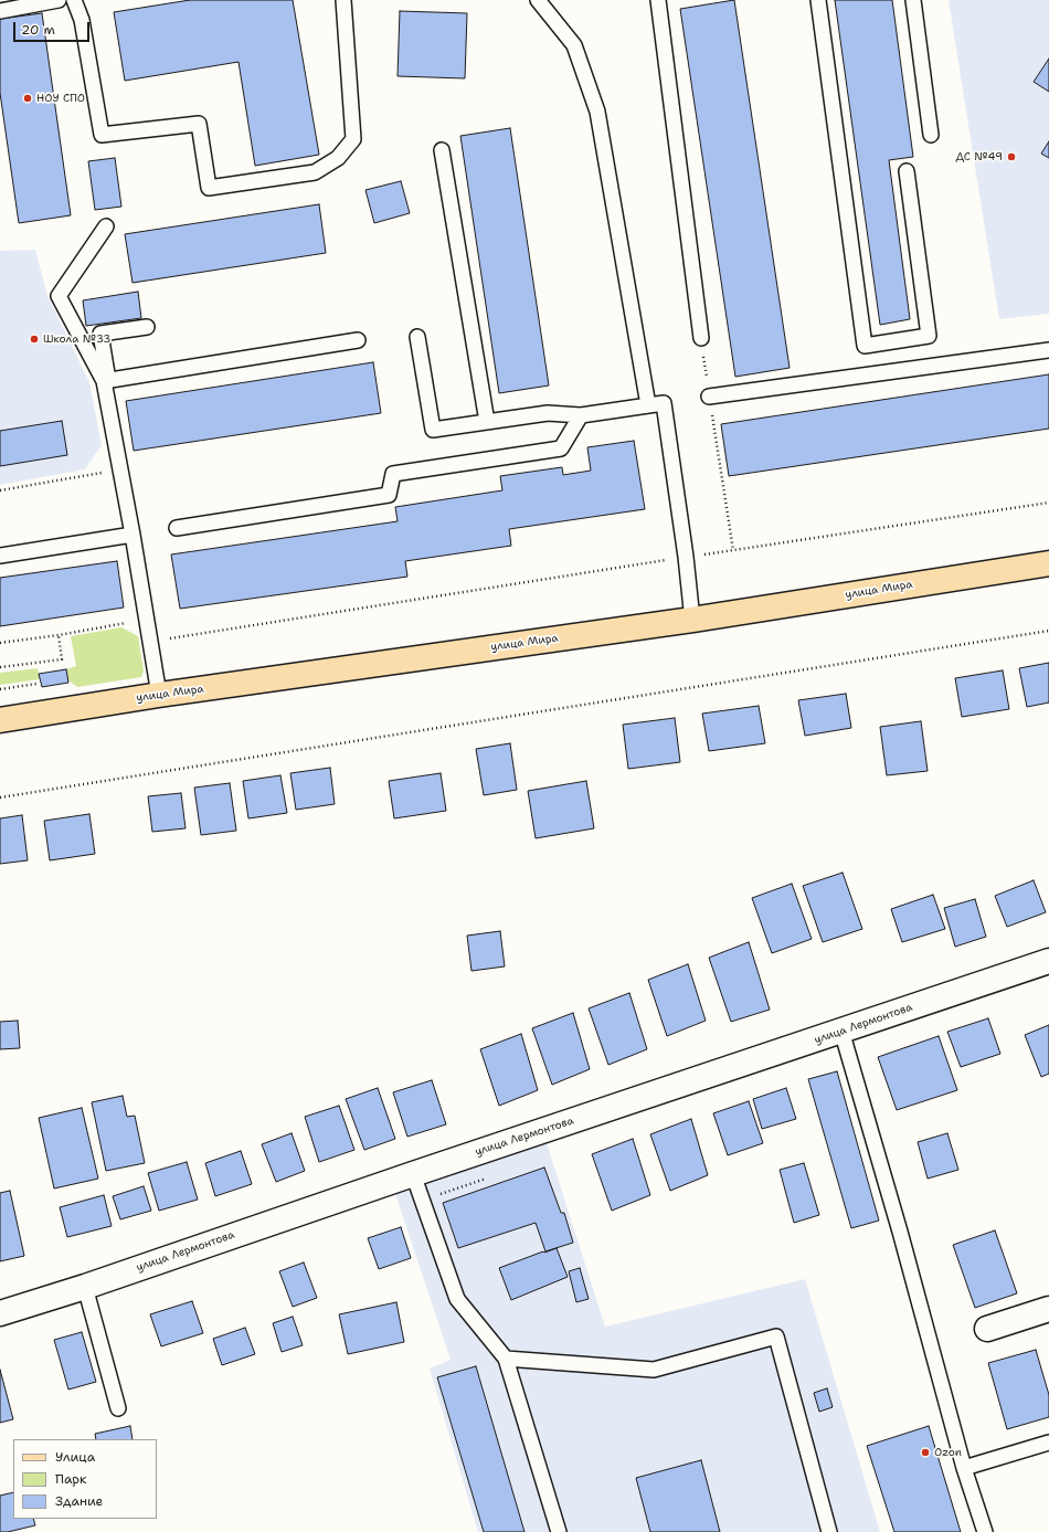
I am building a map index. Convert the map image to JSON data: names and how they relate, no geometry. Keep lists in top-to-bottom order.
{
  "streets": {
    "main road": ["улица Мира", "улица Лермонтова"]
  },
  "places": [
    "НОУ СПО",
    "ДС №49",
    "Школа №33",
    "Ozon"
  ],
  "legend": ["Улица", "Парк", "Здание"],
  "scale_bar": "20 m"
}
